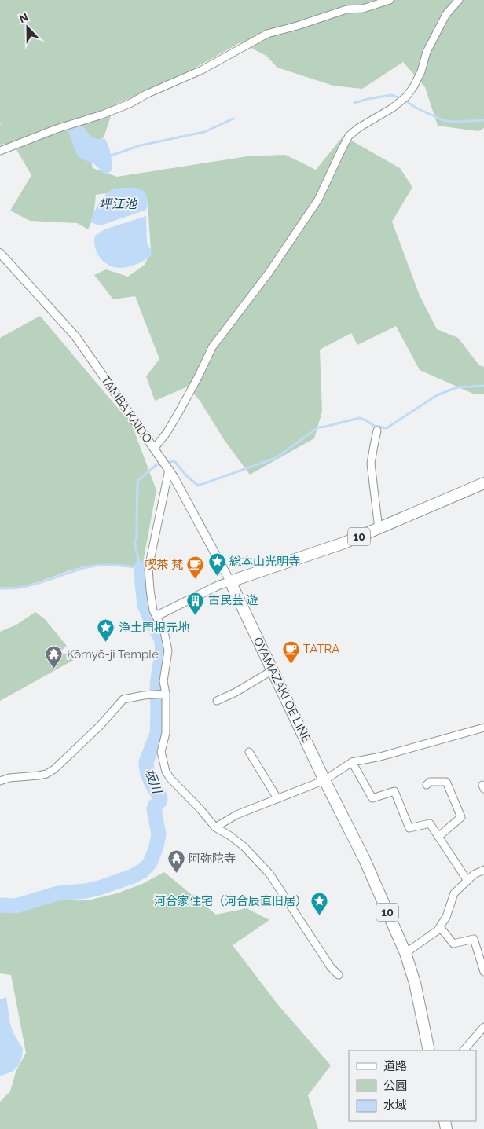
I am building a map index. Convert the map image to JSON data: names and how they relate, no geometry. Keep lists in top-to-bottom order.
{
  "streets": {
    "main road": ["10", "OYAMAZAKI OE LINE"],
    "street": ["TAMBA KAIDO"]
  },
  "crossings": [
    ["TAMBA KAIDO", "10"],
    ["TAMBA KAIDO", "OYAMAZAKI OE LINE"],
    ["10", "OYAMAZAKI OE LINE"]
  ],
  "water": ["坪江池", "坂川"],
  "places": {
    "place": ["総本山光明寺", "浄土門根元地", "河合家住宅（河合辰直旧居）"],
    "cafe": ["喫茶 梵", "TATRA"],
    "building": ["古民芸 遊"],
    "temple": ["Kōmyō-ji Temple", "阿弥陀寺"]
  },
  "legend": ["道路", "公園", "水域"],
  "north": "top"
}
